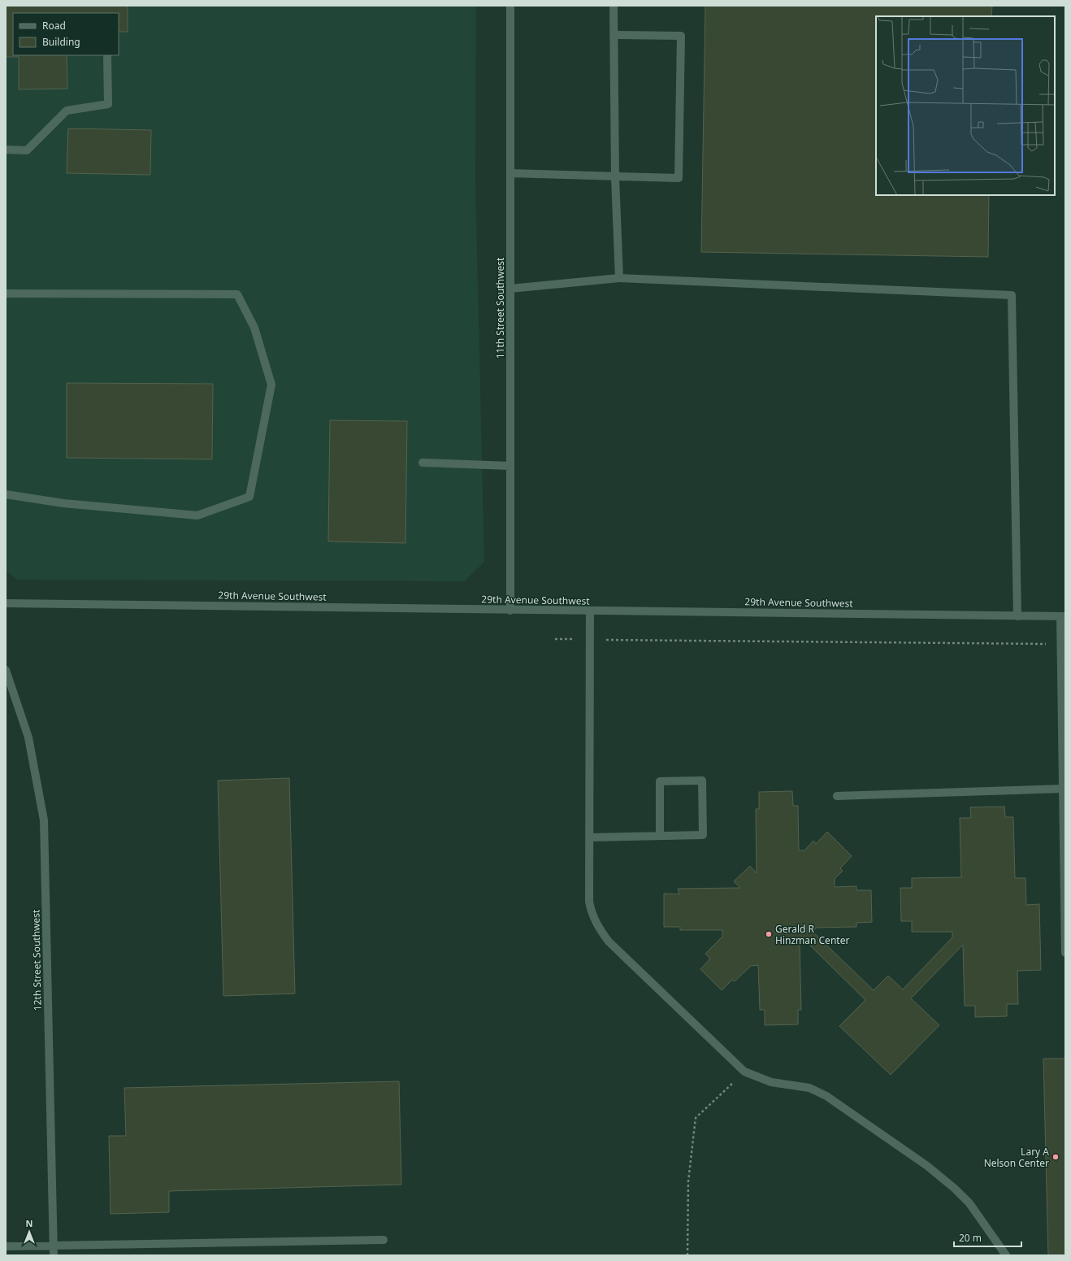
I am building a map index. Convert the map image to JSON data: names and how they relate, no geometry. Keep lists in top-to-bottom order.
{
  "streets": {
    "street": ["11th Street Southwest", "29th Avenue Southwest", "12th Street Southwest"]
  },
  "crossings": [
    ["11th Street Southwest", "29th Avenue Southwest"]
  ],
  "places": ["Gerald R Hinzman Center", "Lary A Nelson Center"],
  "legend": ["Road", "Building"],
  "scale_bar": "20 m",
  "north": "top"
}
